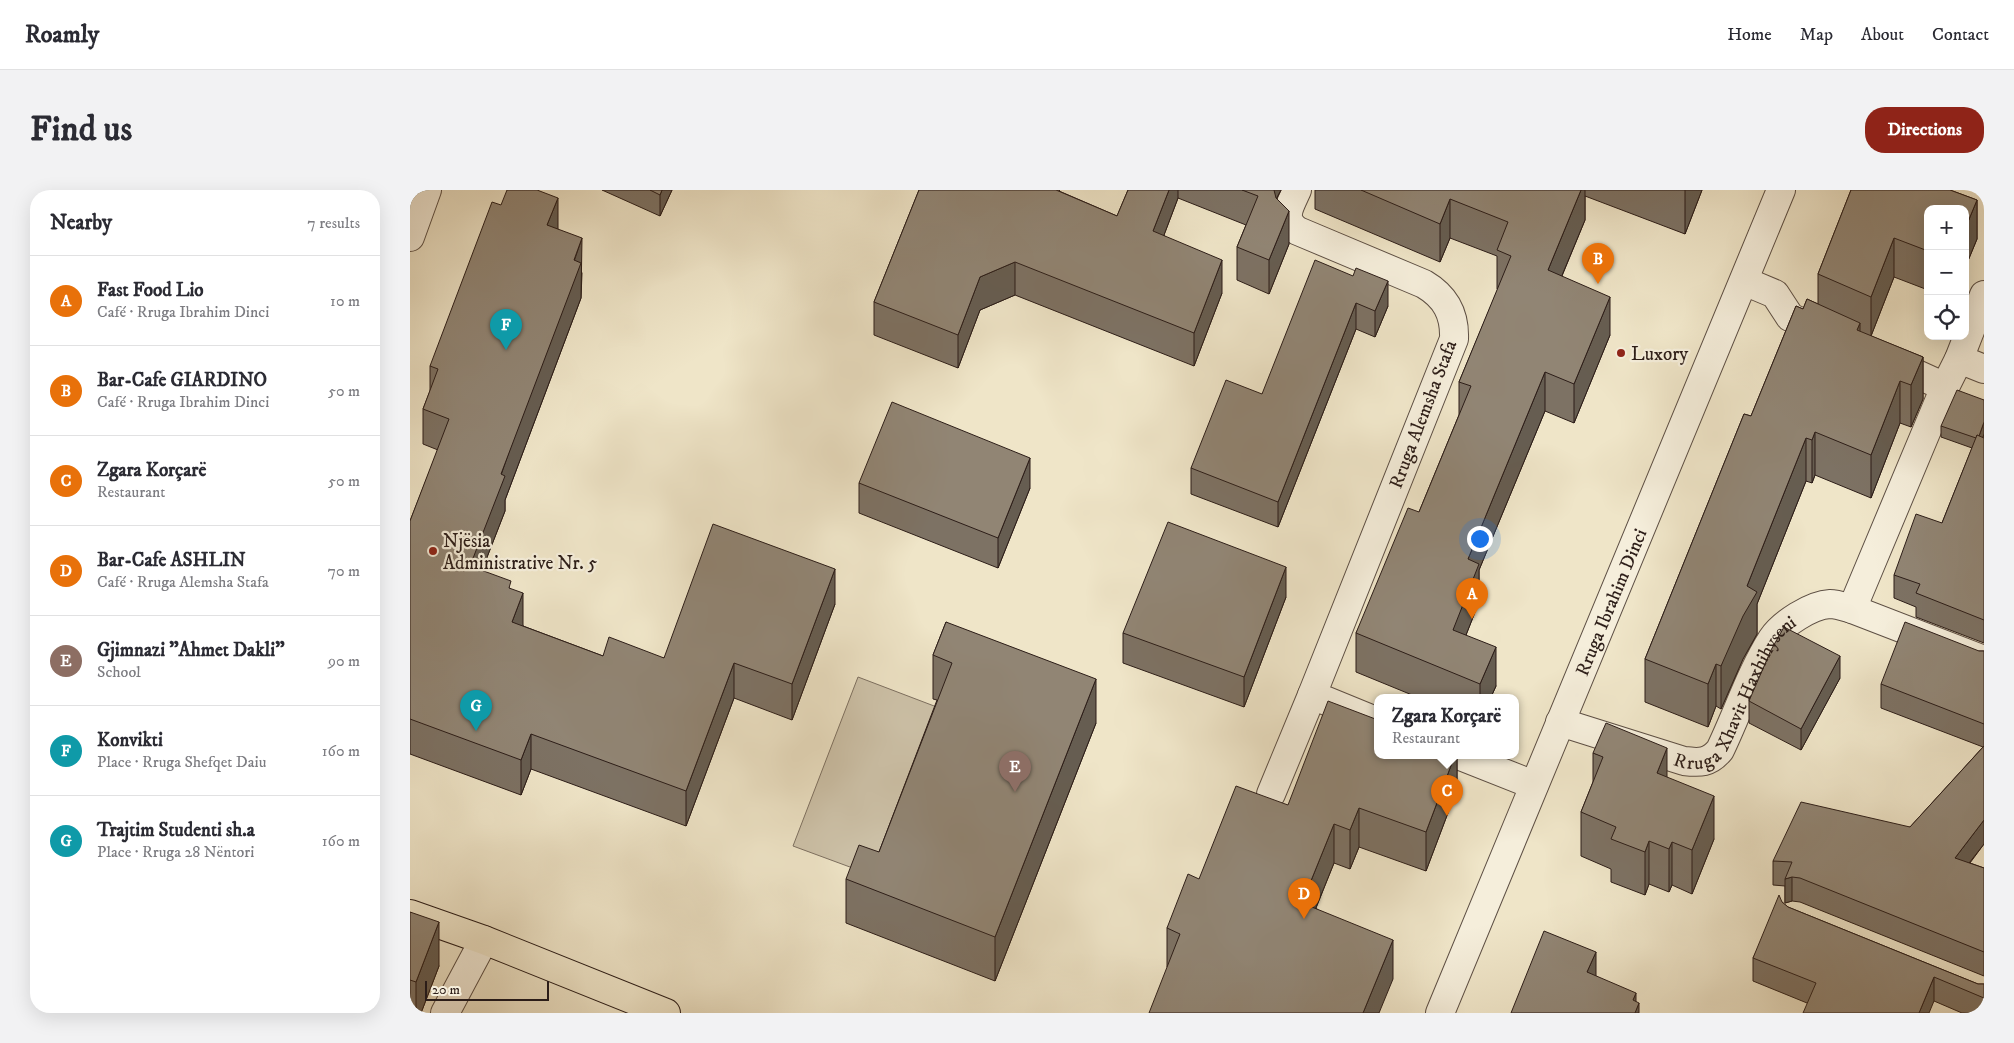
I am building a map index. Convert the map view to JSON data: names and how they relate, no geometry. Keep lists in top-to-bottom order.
{
  "streets": {
    "street": ["Rruga Alemsha Stafa", "Rruga Ibrahim Dinci", "Rruga Xhavit Haxhihyseni"]
  },
  "crossings": [
    ["Rruga Ibrahim Dinci", "Rruga Xhavit Haxhihyseni"]
  ],
  "places": ["Luxory", "Njësia Administrative Nr. 5"],
  "scale_bar": "20 m",
  "page": {
    "header": "Roamly",
    "nav": [
      "Home",
      "Map",
      "About",
      "Contact"
    ],
    "buttons": "Directions",
    "title": "Find us",
    "heading": ["Nearby", "7 results"],
    "map_buttons": ["+", "−"],
    "pins": [
      "B",
      "F",
      "A",
      "G",
      "E",
      "C",
      "D"
    ],
    "list": [
      {
        "mark": "A",
        "name": "Fast Food Lio",
        "note": "Café · Rruga Ibrahim Dinci",
        "value": "10 m"
      },
      {
        "mark": "B",
        "name": "Bar-Cafe GIARDINO",
        "note": "Café · Rruga Ibrahim Dinci",
        "value": "50 m"
      },
      {
        "mark": "C",
        "name": "Zgara Korçarë",
        "note": "Restaurant",
        "value": "50 m"
      },
      {
        "mark": "D",
        "name": "Bar-Cafe ASHLIN",
        "note": "Café · Rruga Alemsha Stafa",
        "value": "70 m"
      },
      {
        "mark": "E",
        "name": "Gjimnazi \"Ahmet Dakli\"",
        "note": "School",
        "value": "90 m"
      },
      {
        "mark": "F",
        "name": "Konvikti",
        "note": "Place · Rruga Shefqet Daiu",
        "value": "160 m"
      },
      {
        "mark": "G",
        "name": "Trajtim Studenti sh.a",
        "note": "Place · Rruga 28 Nëntori",
        "value": "160 m"
      }
    ],
    "popup": ["Zgara Korçarë", "Restaurant"],
    "scale": "20 m"
  }
}
